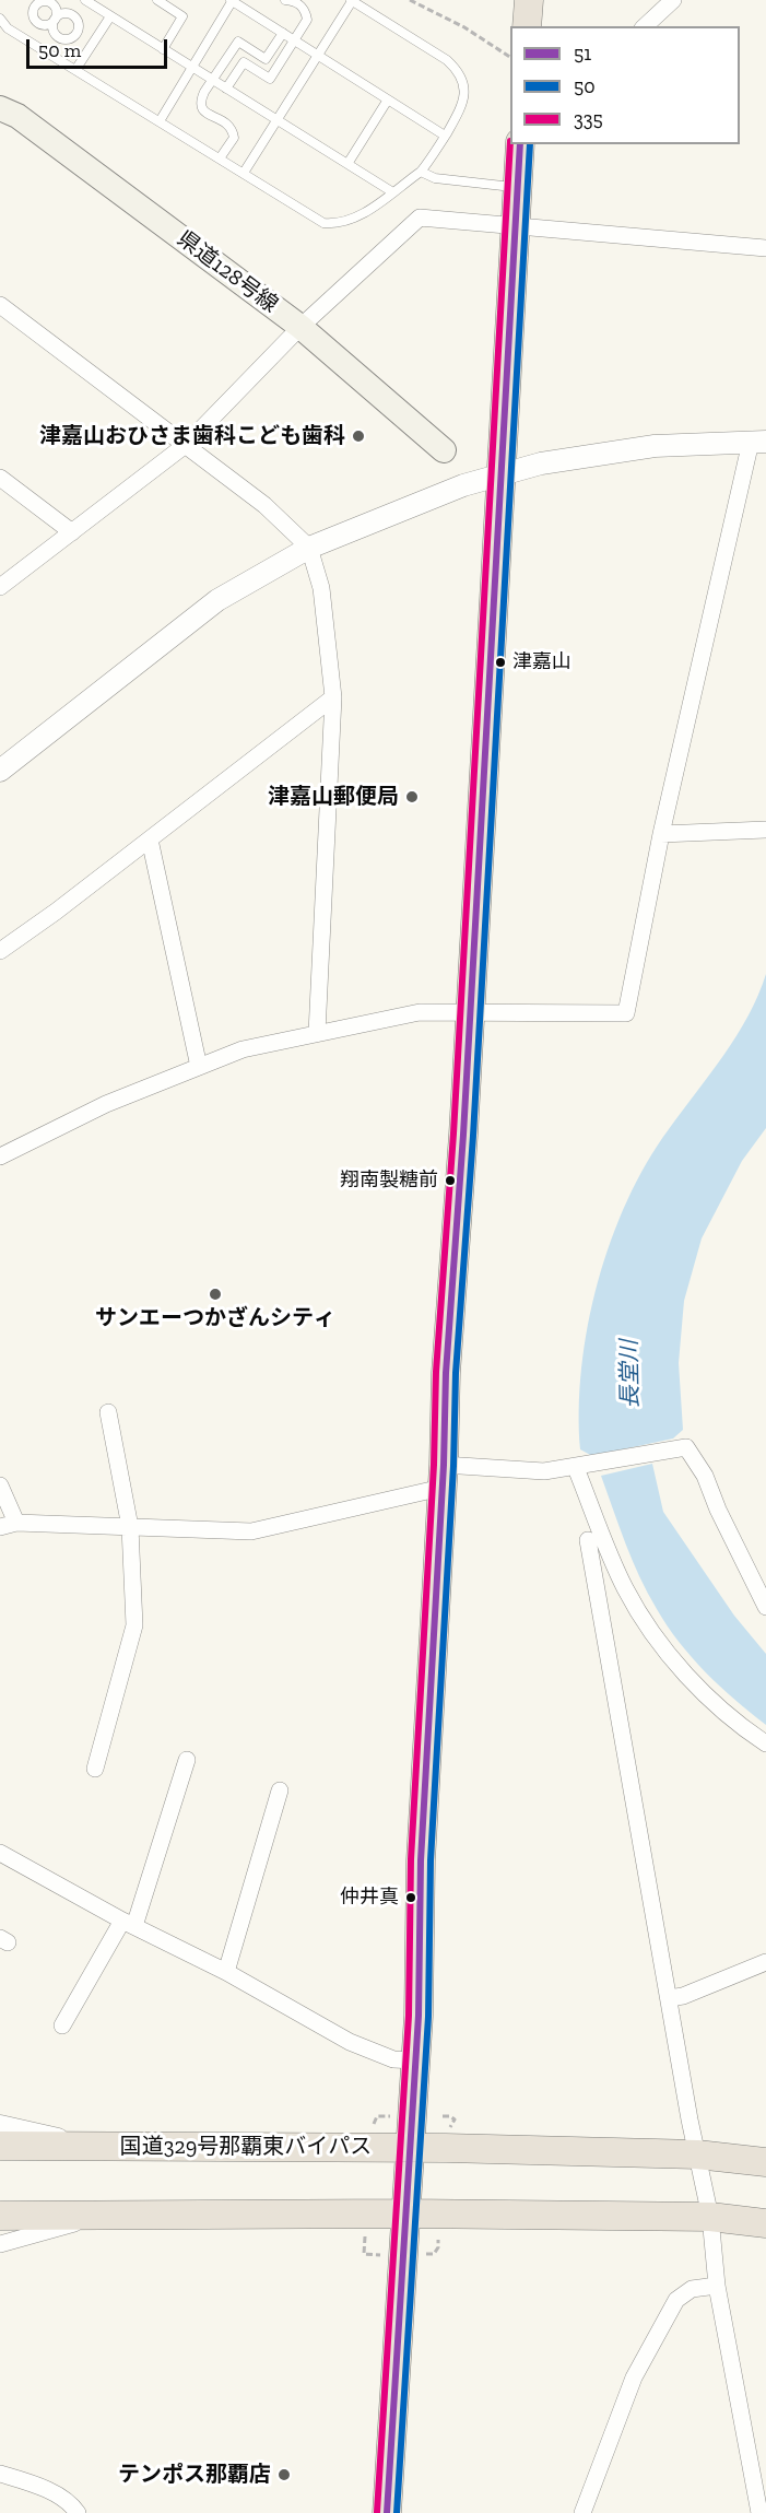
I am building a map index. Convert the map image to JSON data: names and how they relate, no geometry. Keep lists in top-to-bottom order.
{
  "streets": {
    "highway": ["国道329号那覇東バイパス"],
    "main road": ["県道128号線"]
  },
  "water": ["長堂川"],
  "places": [
    "津嘉山おひさま歯科こども歯科",
    "津嘉山",
    "津嘉山郵便局",
    "翔南製糖前",
    "サンエーつかざんシティ",
    "仲井真",
    "テンポス那覇店"
  ],
  "lines": ["transit line 335", "transit line 51", "transit line 50"],
  "legend": ["51", "50", "335"],
  "scale_bar": "50 m"
}
